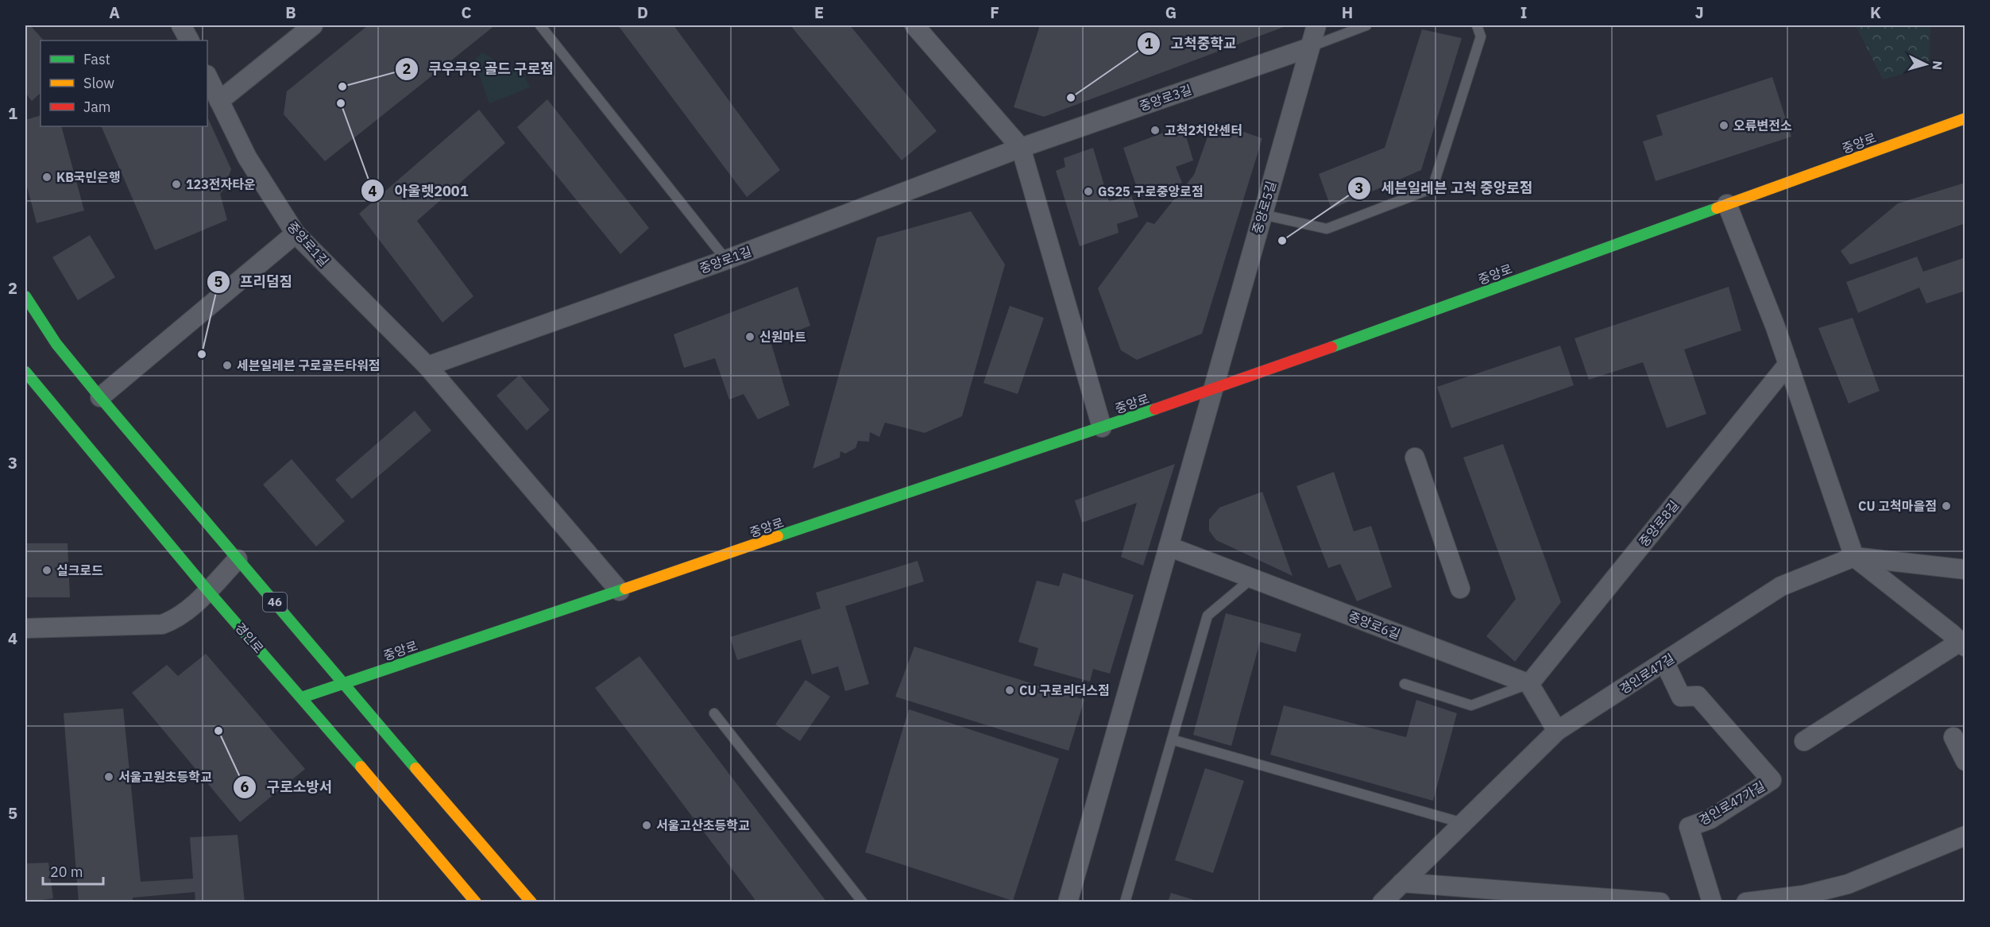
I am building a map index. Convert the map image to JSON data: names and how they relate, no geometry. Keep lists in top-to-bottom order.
{
  "streets": {
    "main road": ["중앙로", "46", "경인로"],
    "street": [
      "중앙로3길",
      "중앙로5길",
      "중앙로1길",
      "중앙로8길",
      "중앙로6길",
      "경인로47길",
      "경인로47가길"
    ]
  },
  "crossings": [
    ["중앙로3길", "중앙로5길"],
    ["중앙로3길", "중앙로1길"],
    ["중앙로", "중앙로5길"],
    ["중앙로", "중앙로1길"],
    ["중앙로", "46"],
    ["중앙로", "경인로"],
    ["중앙로8길", "중앙로6길"],
    ["경인로47길", "경인로47가길"]
  ],
  "places": [
    "쿠우쿠우 골드 구로점",
    "고척중학교",
    "아울렛2001",
    "오류변전소",
    "고척2치안센터",
    "KB국민은행",
    "123전자타운",
    "GS25 구로중앙로점",
    "세븐일레븐 고척 중앙로점",
    "신원마트",
    "프리덤짐",
    "세븐일레븐 구로골든타워점",
    "CU 고척마을점",
    "실크로드",
    "CU 구로리더스점",
    "구로소방서",
    "서울고원초등학교",
    "서울고산초등학교"
  ],
  "legend": ["Fast", "Slow", "Jam"],
  "scale_bar": "20 m",
  "north": "right",
  "grid": {
    "columns": [
      "A",
      "B",
      "C",
      "D",
      "E",
      "F",
      "G",
      "H",
      "I",
      "J",
      "K"
    ],
    "rows": [
      "1",
      "2",
      "3",
      "4",
      "5"
    ]
  }
}
